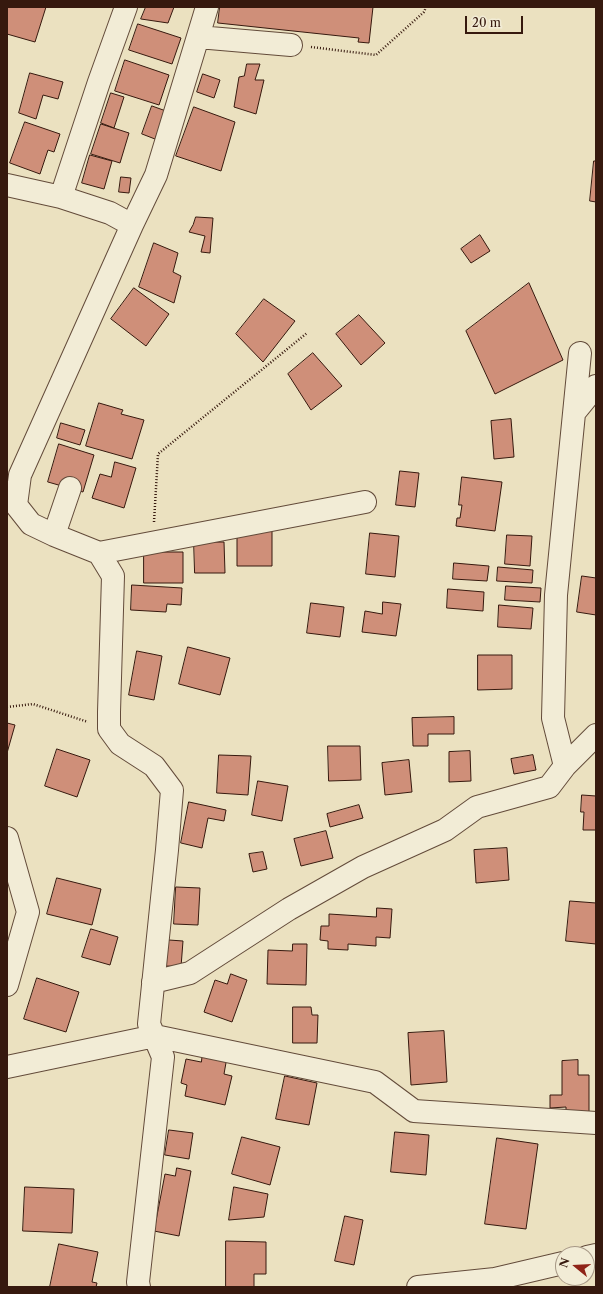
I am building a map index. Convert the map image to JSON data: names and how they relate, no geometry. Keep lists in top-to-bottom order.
{
  "scale_bar": "20 m",
  "north": "left"
}
